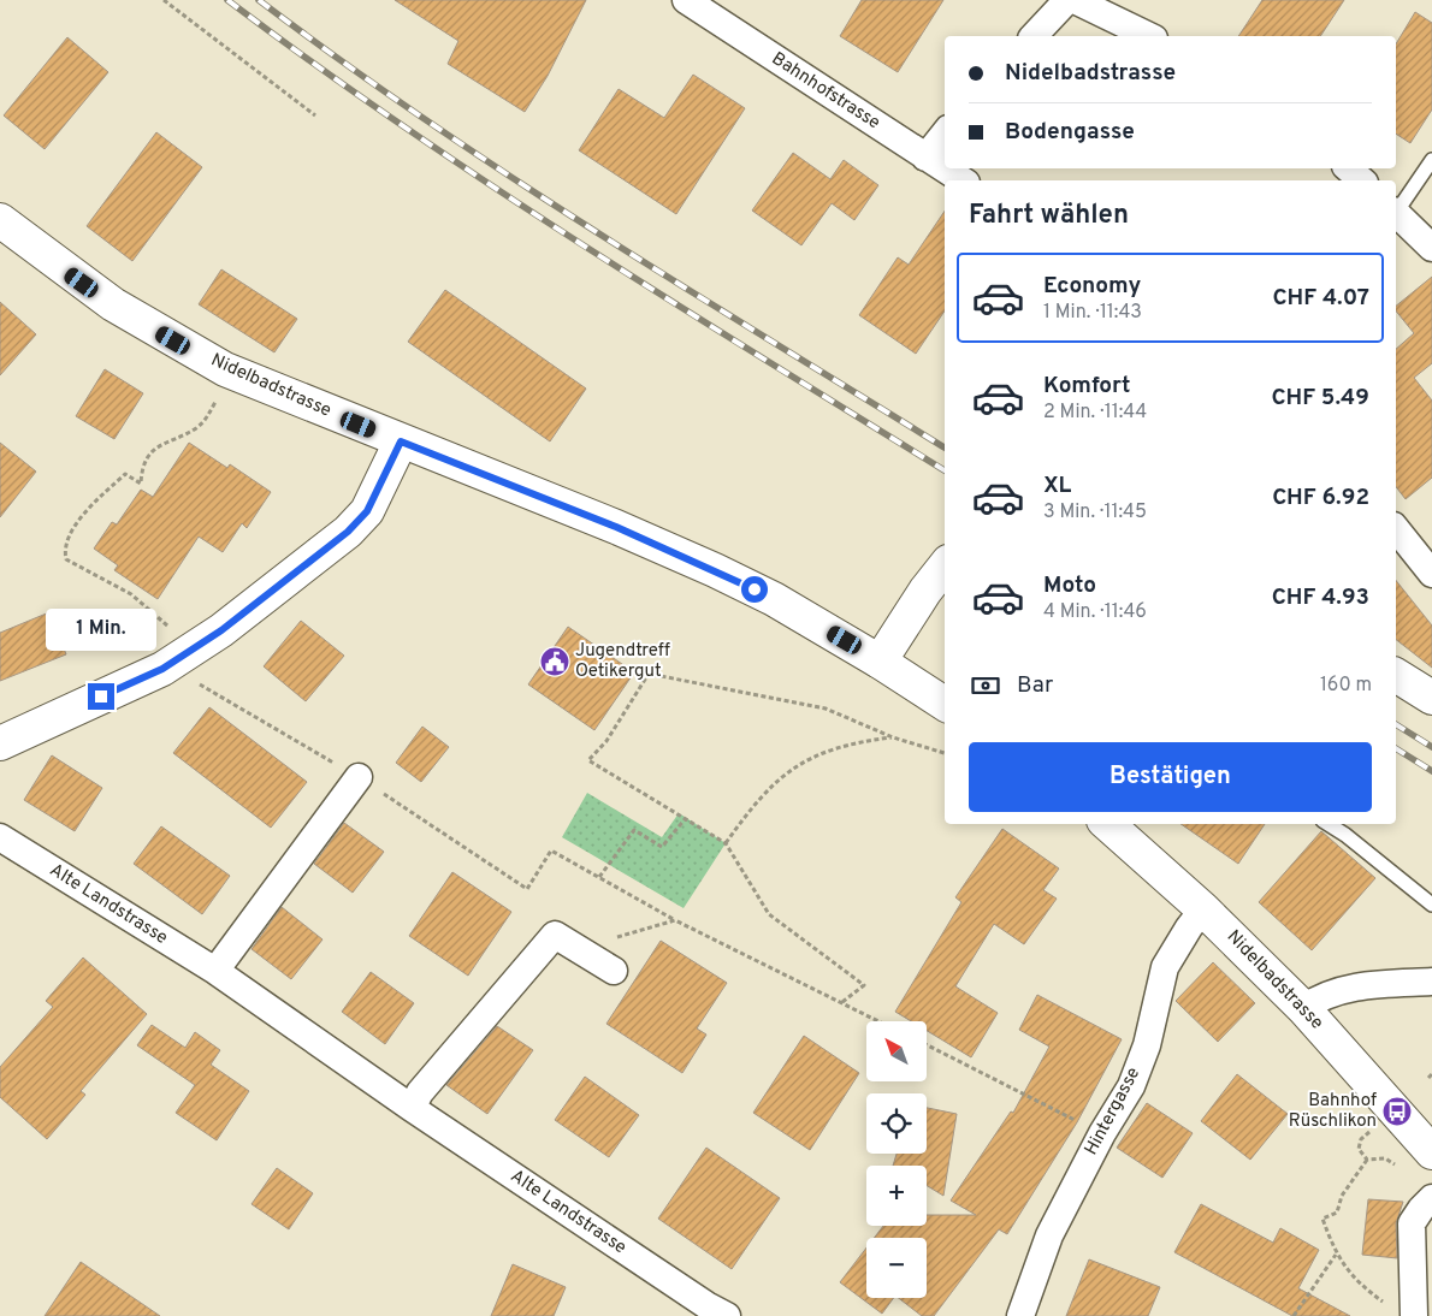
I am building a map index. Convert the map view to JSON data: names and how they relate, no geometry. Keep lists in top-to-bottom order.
{
  "streets": {
    "main road": ["Nidelbadstrasse"],
    "street": ["Bahnhofstrasse", "Alte Landstrasse", "Hintergasse"]
  },
  "crossings": [
    ["Nidelbadstrasse", "Hintergasse"]
  ],
  "places": {
    "public building": ["Jugendtreff Oetikergut"],
    "bus stop": ["Bahnhof Rüschlikon"]
  },
  "north": "top left",
  "page": {
    "banner": ["Nidelbadstrasse", "Bodengasse"],
    "heading": "Fahrt wählen",
    "list": [
      {
        "name": "Economy",
        "note": "1 Min. · 11:43",
        "value": "CHF 4.07"
      },
      {
        "name": "Komfort",
        "note": "2 Min. · 11:44",
        "value": "CHF 5.49"
      },
      {
        "name": "XL",
        "note": "3 Min. · 11:45",
        "value": "CHF 6.92"
      },
      {
        "name": "Moto",
        "note": "4 Min. · 11:46",
        "value": "CHF 4.93"
      }
    ],
    "bubble": "1 Min.",
    "pay": ["Bar", "160 m"],
    "buttons": "Bestätigen",
    "map_buttons": ["+", "−"]
  }
}
